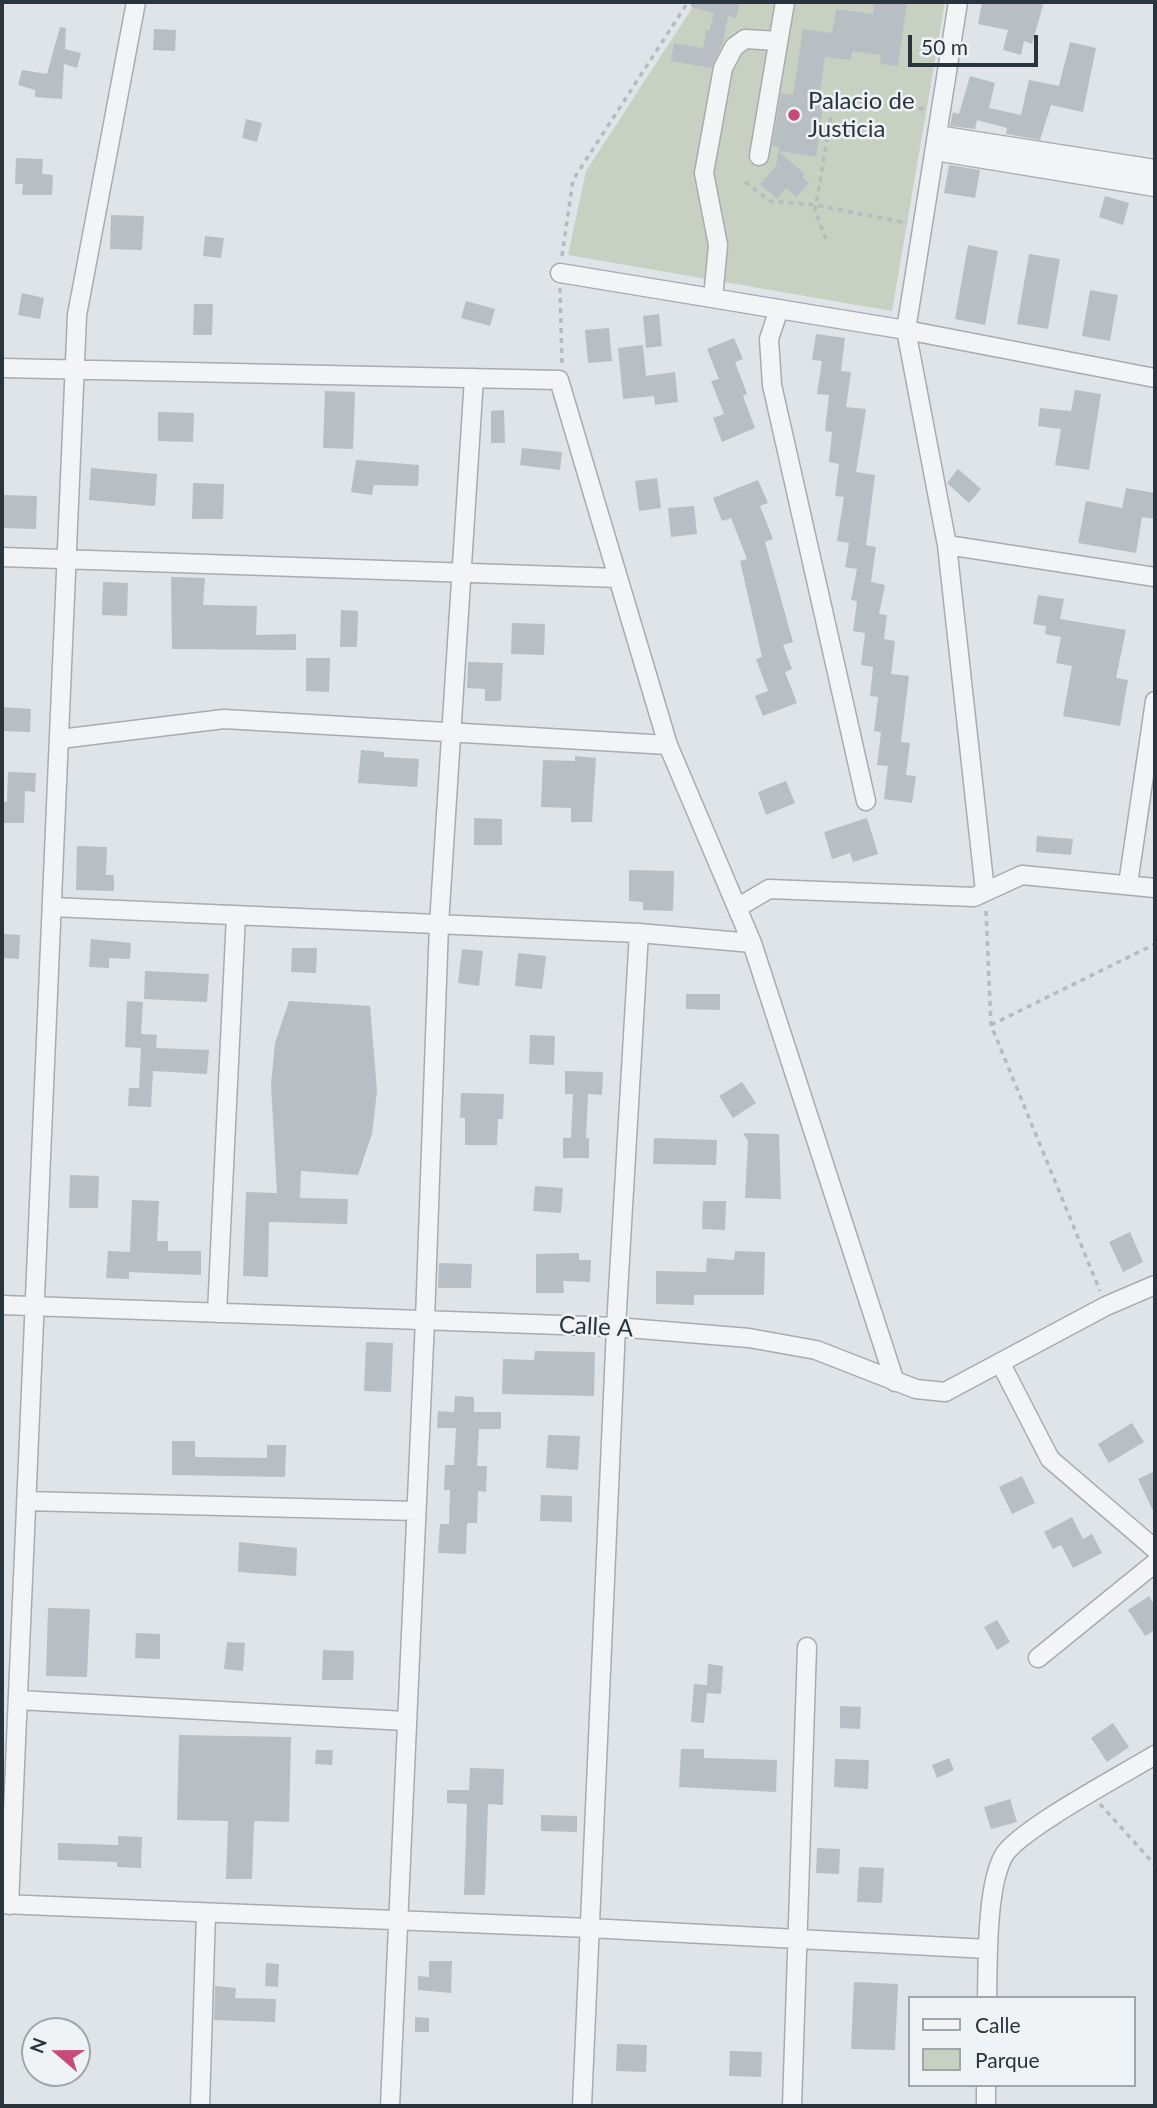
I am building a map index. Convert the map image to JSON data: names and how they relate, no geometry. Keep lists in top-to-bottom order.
{
  "streets": {
    "street": ["Calle A"]
  },
  "places": ["Palacio de Justicia"],
  "legend": ["Calle", "Parque"],
  "scale_bar": "50 m",
  "north": "left"
}
